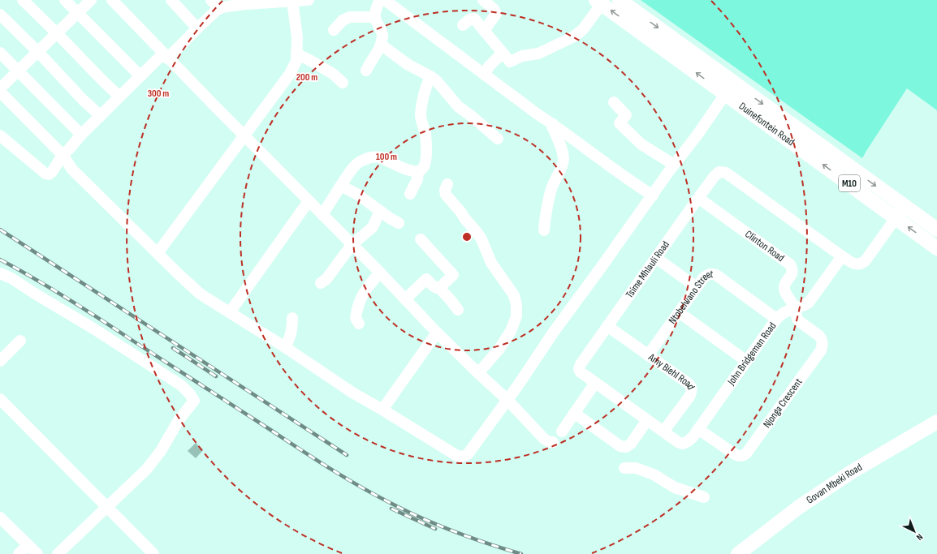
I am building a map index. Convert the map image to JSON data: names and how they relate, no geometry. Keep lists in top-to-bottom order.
{
  "streets": {
    "main road": ["Duinefontein Road", "M10", "Govan Mbeki Road"],
    "street": [
      "Clinton Road",
      "Tsime Mhlauli Road",
      "Ntobelwano Street",
      "John Bridgeman Road",
      "Amy Biehl Road",
      "Njonga Crescent"
    ]
  },
  "crossings": [
    ["Clinton Road", "Tsime Mhlauli Road"],
    ["Clinton Road", "John Bridgeman Road"],
    ["Clinton Road", "Njonga Crescent"],
    ["Tsime Mhlauli Road", "John Bridgeman Road"],
    ["Tsime Mhlauli Road", "Amy Biehl Road"],
    ["Tsime Mhlauli Road", "Njonga Crescent"],
    ["Ntobelwano Street", "John Bridgeman Road"],
    ["Ntobelwano Street", "Amy Biehl Road"],
    ["John Bridgeman Road", "Njonga Crescent"]
  ],
  "north": "bottom right",
  "rings": ["200 m", "300 m", "100 m"]
}
